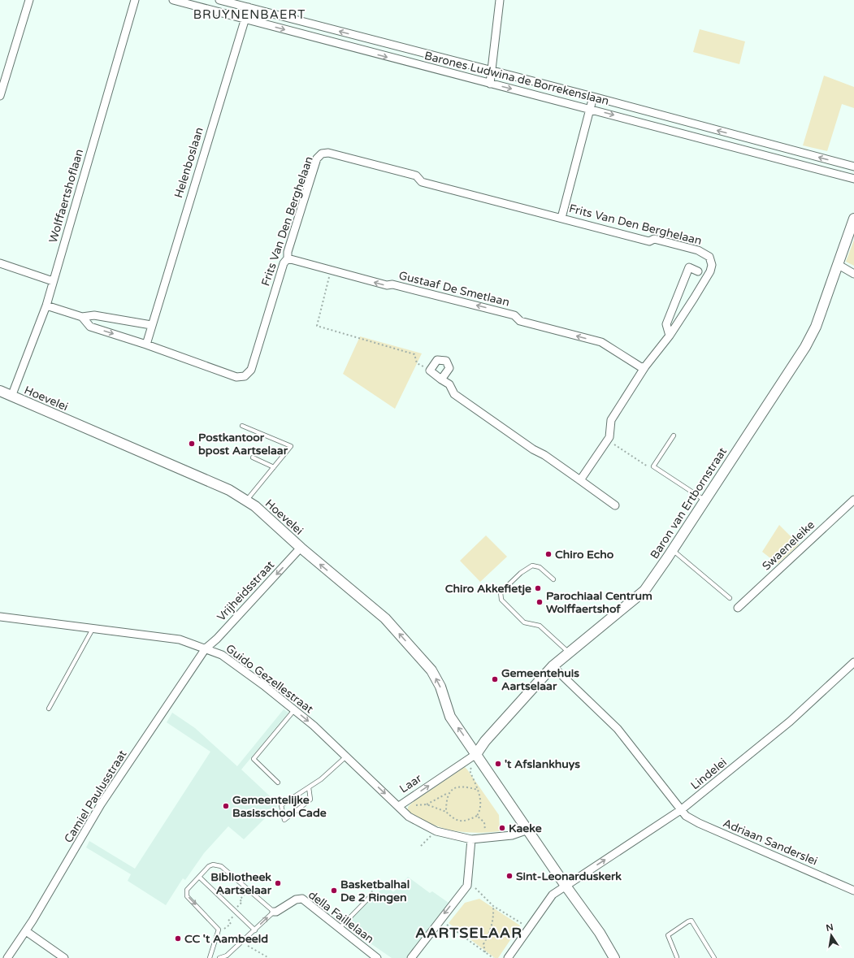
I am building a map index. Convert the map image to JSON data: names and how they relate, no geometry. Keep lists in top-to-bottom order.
{
  "streets": {
    "street": [
      "Barones Ludwina de Borrekenslaan",
      "Helenboslaan",
      "Wolffaertshoflaan",
      "Frits Van Den Berghelaan",
      "Gustaaf De Smetlaan",
      "Hoevelei",
      "Baron van Ertbornstraat",
      "Swaeneleike",
      "Vrijheidsstraat",
      "Guido Gezellestraat",
      "Lindelei",
      "Laar",
      "Camiel Paulusstraat",
      "Adriaan Sanderslei",
      "della Faillelaan"
    ]
  },
  "crossings": [
    ["Barones Ludwina de Borrekenslaan", "Helenboslaan"],
    ["Barones Ludwina de Borrekenslaan", "Frits Van Den Berghelaan"],
    ["Helenboslaan", "Frits Van Den Berghelaan"],
    ["Wolffaertshoflaan", "Hoevelei"],
    ["Frits Van Den Berghelaan", "Gustaaf De Smetlaan"],
    ["Hoevelei", "Baron van Ertbornstraat"],
    ["Hoevelei", "Vrijheidsstraat"],
    ["Hoevelei", "Laar"],
    ["Baron van Ertbornstraat", "Laar"],
    ["Baron van Ertbornstraat", "Adriaan Sanderslei"],
    ["Vrijheidsstraat", "Guido Gezellestraat"],
    ["Vrijheidsstraat", "Camiel Paulusstraat"],
    ["Guido Gezellestraat", "Laar"],
    ["Guido Gezellestraat", "Camiel Paulusstraat"],
    ["Lindelei", "Adriaan Sanderslei"]
  ],
  "one_way": [
    "Gustaaf De Smetlaan",
    "Hoevelei",
    "Vrijheidsstraat",
    "Laar"
  ],
  "districts": ["BRUYNENBAERT", "AARTSELAAR"],
  "places": [
    "Postkantoor bpost Aartselaar",
    "Chiro Echo",
    "Chiro Akkefietje",
    "Parochiaal Centrum Wolffaertshof",
    "Gemeentehuis Aartselaar",
    "'t Afslankhuys",
    "Gemeentelijke Basisschool Cade",
    "Kaeke",
    "Sint-Leonarduskerk",
    "Bibliotheek Aartselaar",
    "Basketbalhal De 2 Ringen",
    "CC 't Aambeeld"
  ],
  "north": "top"
}
